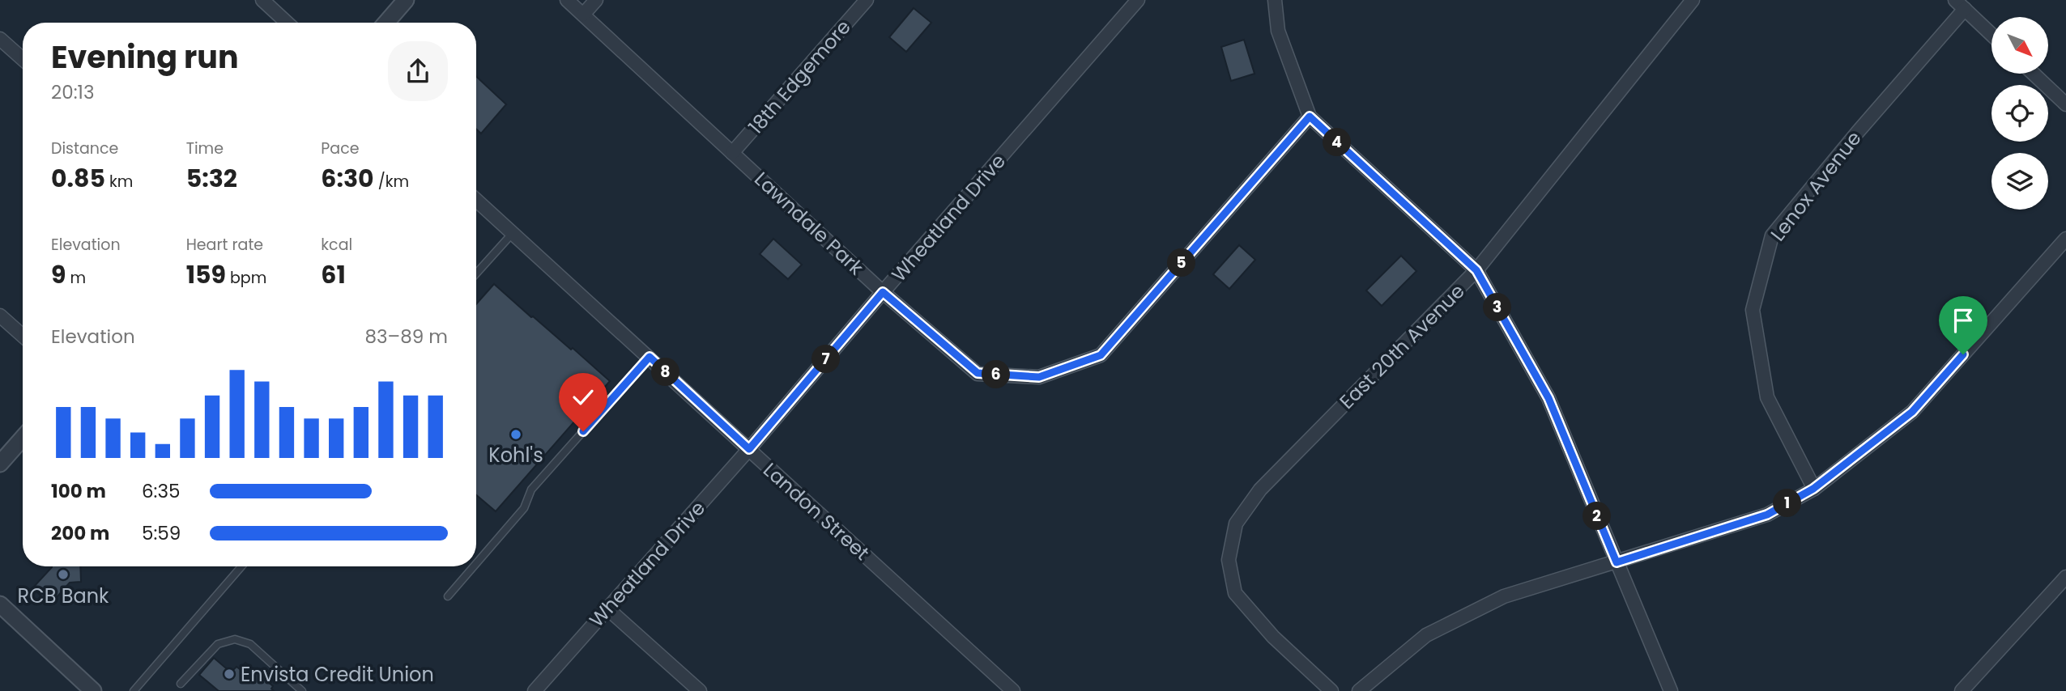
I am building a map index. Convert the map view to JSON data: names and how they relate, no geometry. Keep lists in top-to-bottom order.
{
  "streets": {
    "street": [
      "18th Edgemore",
      "Lenox Avenue",
      "Wheatland Drive",
      "Lawndale Park",
      "East 20th Avenue",
      "Landon Street"
    ]
  },
  "crossings": [
    ["18th Edgemore", "Lawndale Park"],
    ["Wheatland Drive", "Lawndale Park"],
    ["Wheatland Drive", "Landon Street"]
  ],
  "places": ["Kohl's", "RCB Bank", "Envista Credit Union"],
  "north": "bottom right",
  "page": {
    "heading": ["Evening run", "20:13"],
    "stats": [
      ["Distance", "0.85 km"],
      ["Time", "5:32"],
      ["Pace", "6:30 /km"],
      ["Elevation", "9 m"],
      ["Heart rate", "159 bpm"],
      ["kcal", "61"]
    ],
    "pins": [
      "4",
      "5",
      "3",
      "7",
      "8",
      "6",
      "1",
      "2"
    ],
    "chart": ["Elevation", "83–89 m"],
    "list": [
      {
        "name": "100 m",
        "note": "6:35"
      },
      {
        "name": "200 m",
        "note": "5:59"
      }
    ]
  }
}
